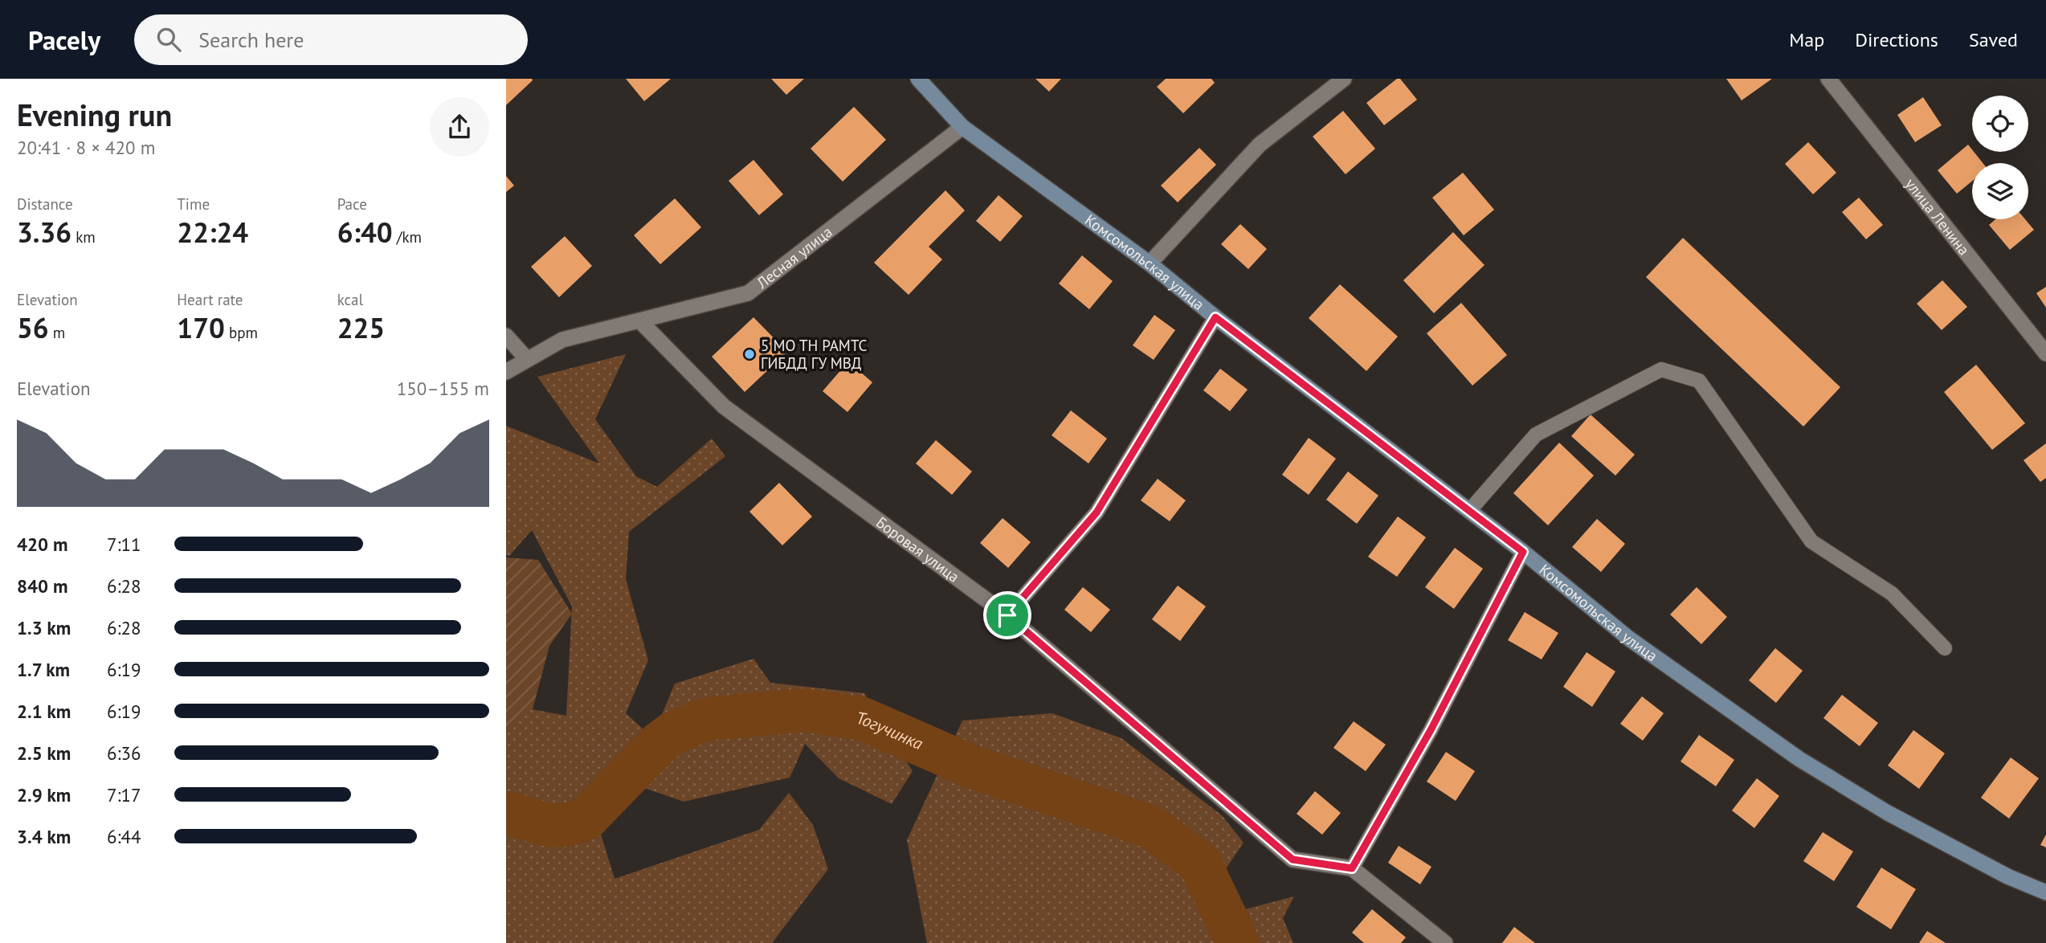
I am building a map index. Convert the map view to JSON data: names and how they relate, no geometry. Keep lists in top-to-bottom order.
{
  "streets": {
    "main road": ["Комсомольская улица"],
    "street": ["улица Ленина", "Лесная улица", "Боровая улица"]
  },
  "crossings": [
    ["Лесная улица", "Комсомольская улица"],
    ["Лесная улица", "Боровая улица"]
  ],
  "water": ["Тогучинка"],
  "places": ["5 МО ТН РАМТС ГИБДД ГУ МВД"],
  "page": {
    "header": "Pacely",
    "search": "Search here",
    "nav": ["Map", "Directions", "Saved"],
    "heading": ["Evening run", "20:41 · 8 × 420 m"],
    "stats": [
      ["Distance", "3.36 km"],
      ["Time", "22:24"],
      ["Pace", "6:40 /km"],
      ["Elevation", "56 m"],
      ["Heart rate", "170 bpm"],
      ["kcal", "225"]
    ],
    "chart": ["Elevation", "150–155 m"],
    "list": [
      {
        "name": "420 m",
        "note": "7:11"
      },
      {
        "name": "840 m",
        "note": "6:28"
      },
      {
        "name": "1.3 km",
        "note": "6:28"
      },
      {
        "name": "1.7 km",
        "note": "6:19"
      },
      {
        "name": "2.1 km",
        "note": "6:19"
      },
      {
        "name": "2.5 km",
        "note": "6:36"
      },
      {
        "name": "2.9 km",
        "note": "7:17"
      },
      {
        "name": "3.4 km",
        "note": "6:44"
      }
    ]
  }
}
